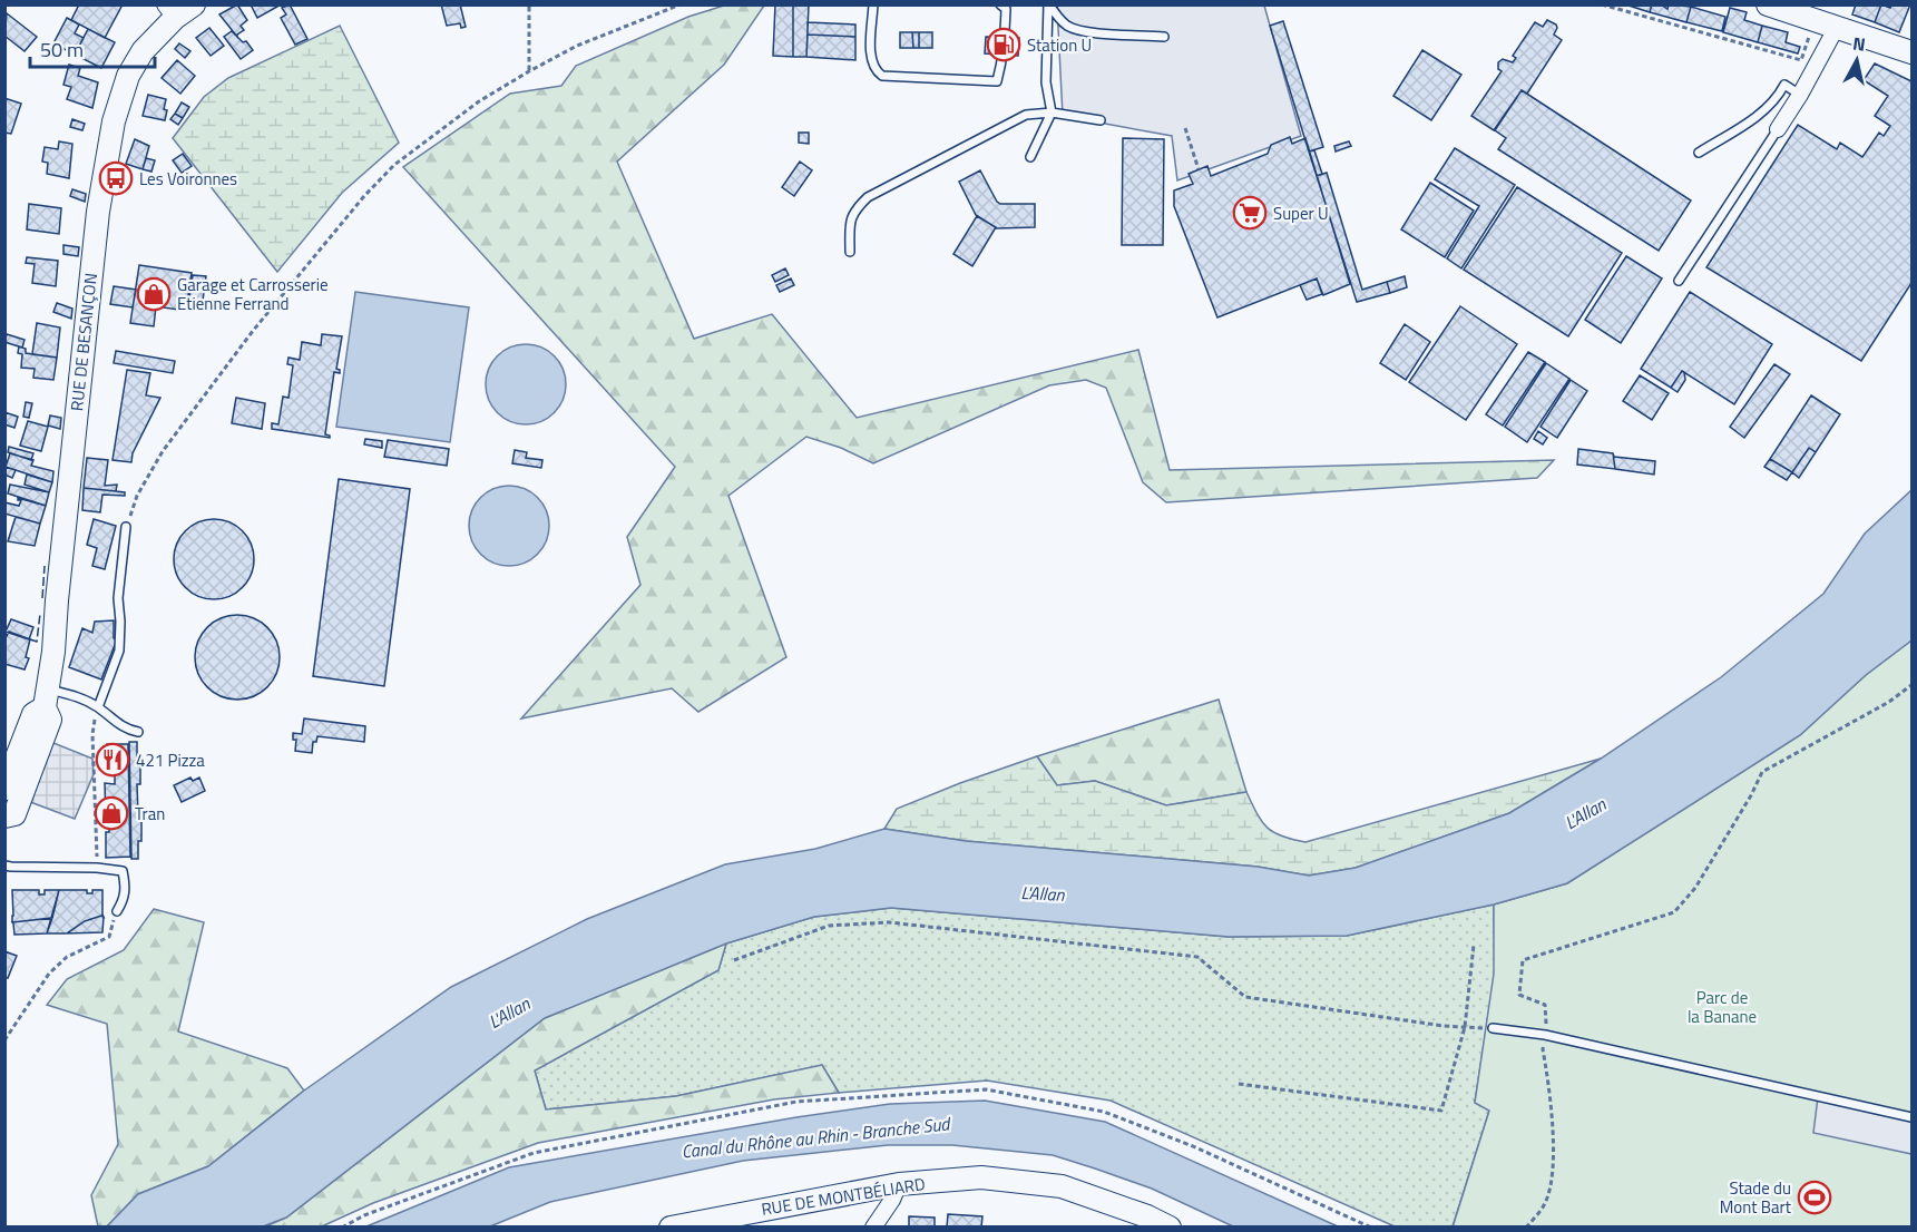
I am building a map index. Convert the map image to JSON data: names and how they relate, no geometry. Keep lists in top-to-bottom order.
{
  "streets": {
    "main road": ["RUE DE BESANÇON", "RUE DE MONTBÉLIARD"]
  },
  "water": ["L'Allan", "Canal du Rhône au Rhin - Branche Sud"],
  "parks": ["Parc de la Banane"],
  "places": {
    "fuel station": ["Station U"],
    "bus stop": ["Les Voironnes"],
    "supermarket": ["Super U"],
    "shop": ["Garage et Carrosserie Etienne Ferrand", "Tran"],
    "restaurant": ["421 Pizza"],
    "sports": ["Stade du Mont Bart"]
  },
  "scale_bar": "50 m",
  "north": "top"
}
